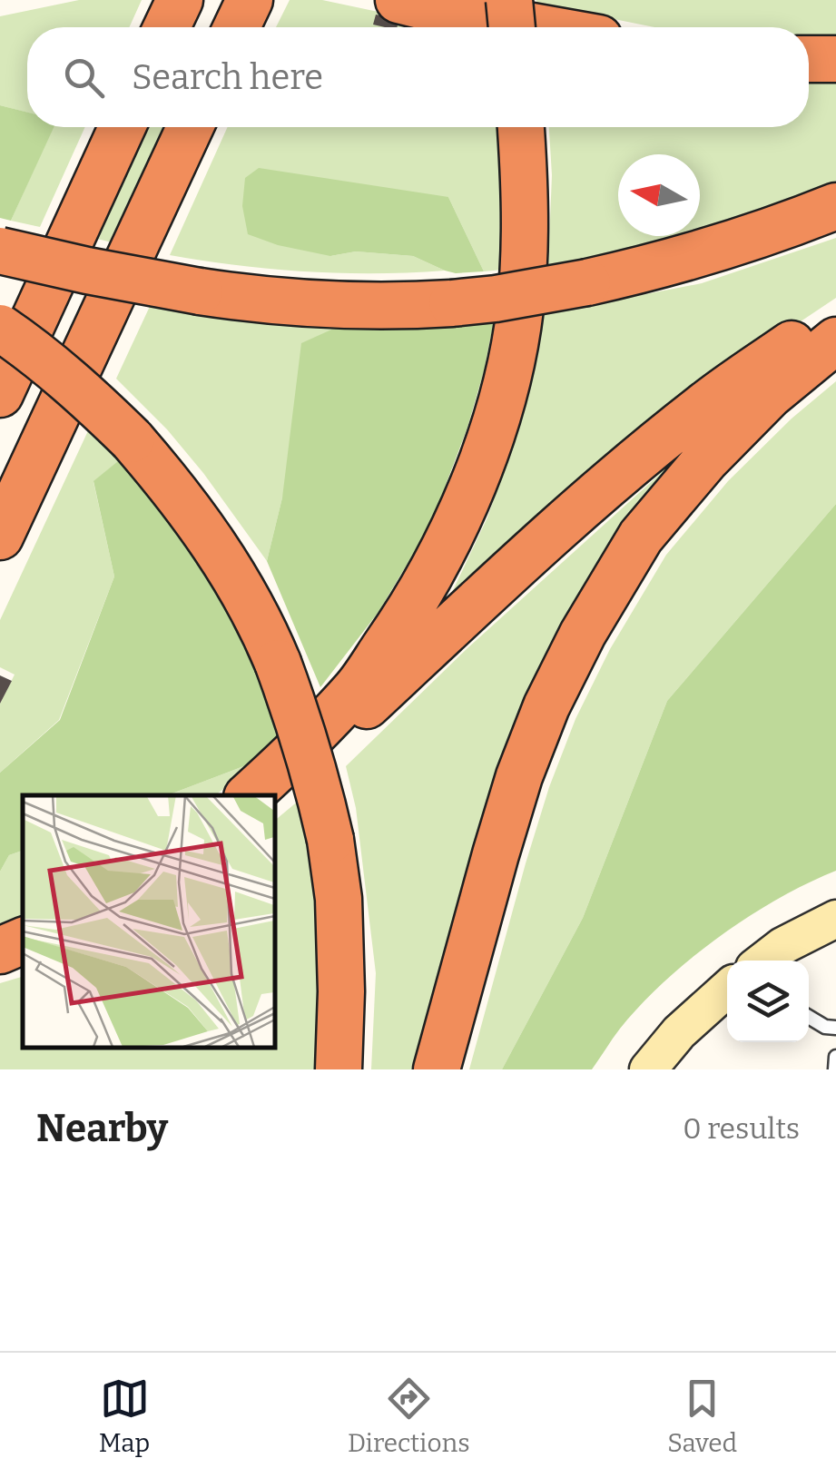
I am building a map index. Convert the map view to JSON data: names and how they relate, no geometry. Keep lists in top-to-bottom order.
{
  "north": "left",
  "page": {
    "search": "Search here",
    "heading": ["Nearby", "0 results"],
    "nav": ["Map", "Directions", "Saved"]
  }
}
